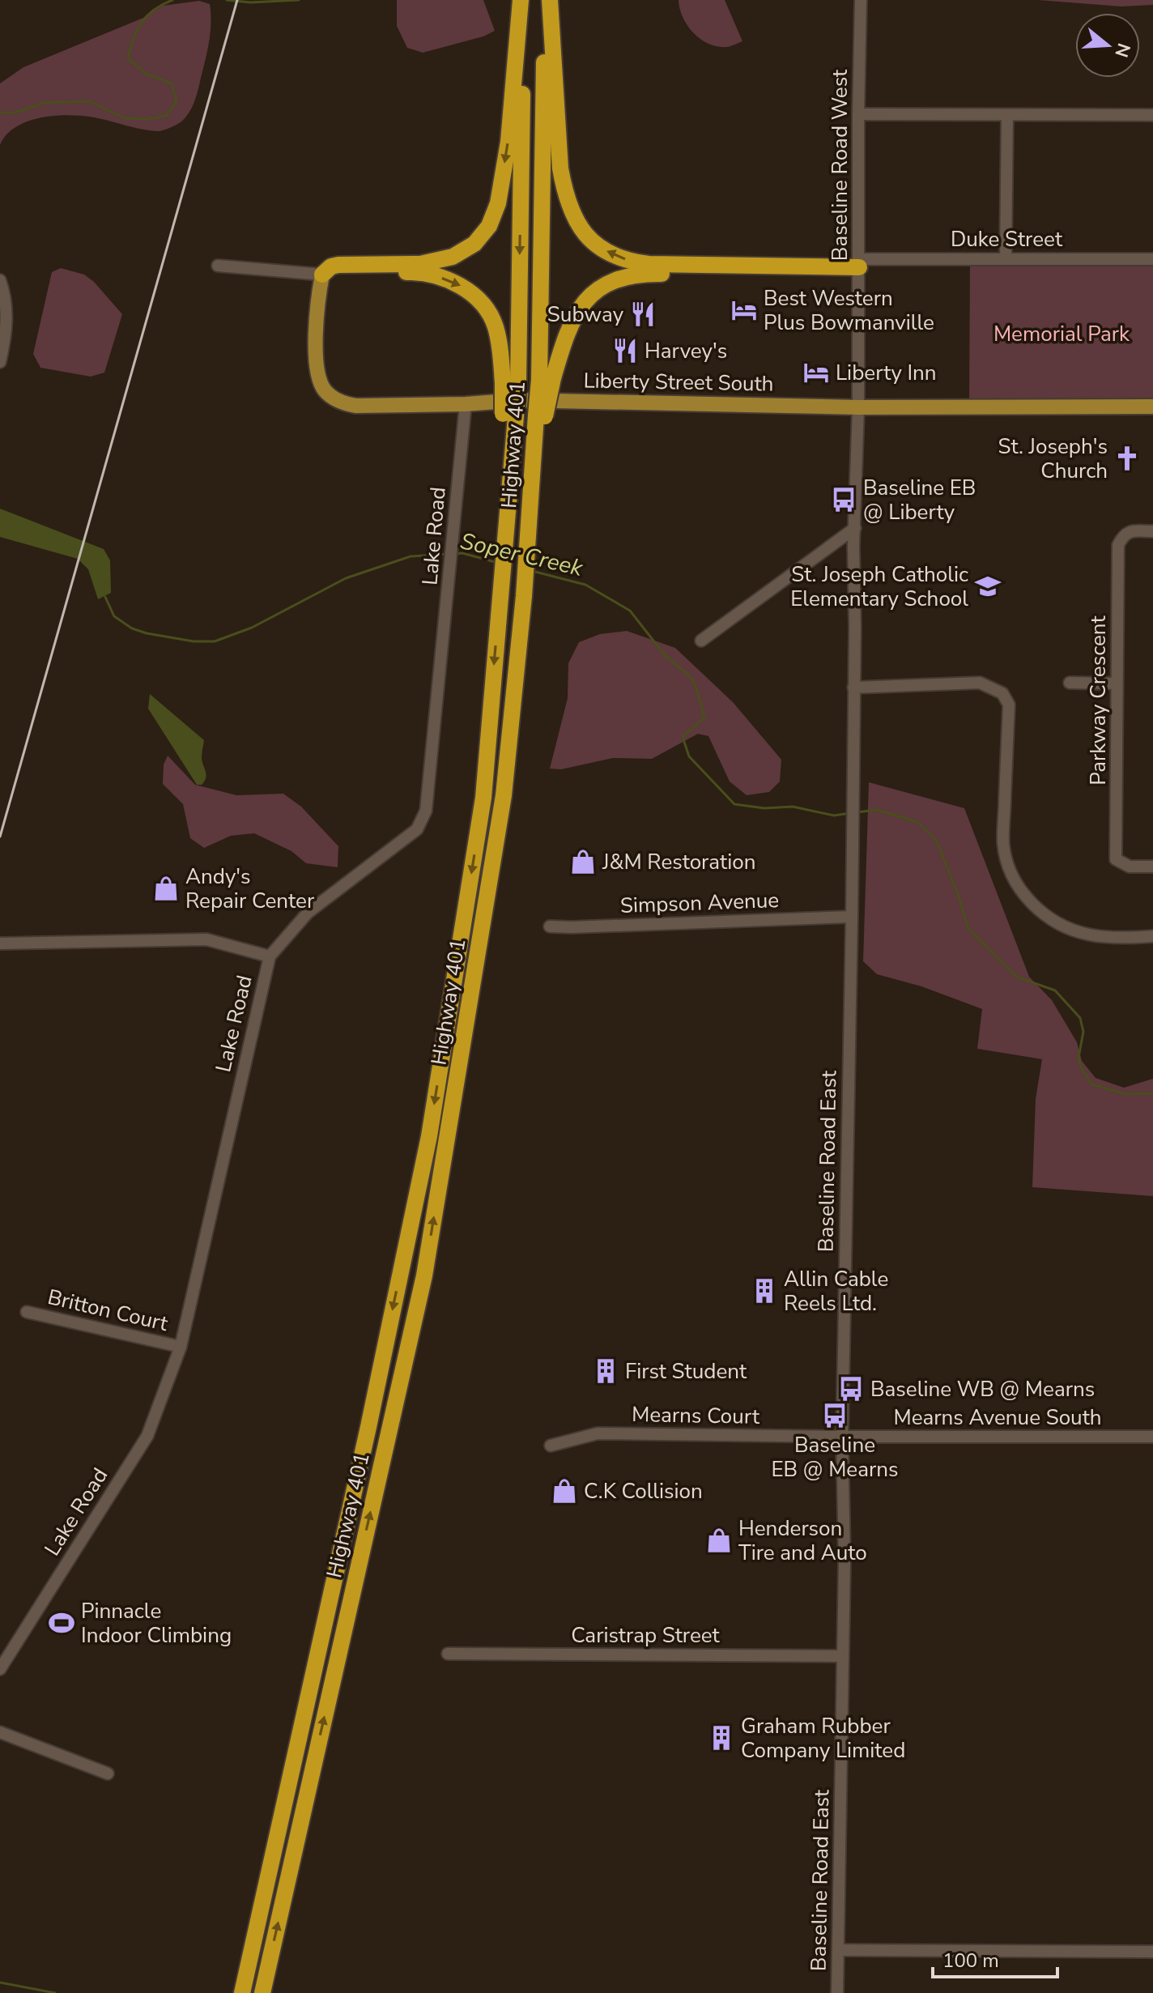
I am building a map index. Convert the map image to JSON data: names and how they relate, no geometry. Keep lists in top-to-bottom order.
{
  "streets": {
    "highway": ["Highway 401"],
    "main road": ["Liberty Street South"],
    "street": [
      "Baseline Road West",
      "Duke Street",
      "Lake Road",
      "Parkway Crescent",
      "Simpson Avenue",
      "Baseline Road East",
      "Britton Court",
      "Mearns Court",
      "Mearns Avenue South",
      "Caristrap Street"
    ]
  },
  "crossings": [
    ["Baseline Road West", "Duke Street"],
    ["Baseline Road West", "Liberty Street South"],
    ["Baseline Road West", "Baseline Road East"],
    ["Liberty Street South", "Lake Road"],
    ["Liberty Street South", "Baseline Road East"],
    ["Lake Road", "Britton Court"],
    ["Simpson Avenue", "Baseline Road East"],
    ["Baseline Road East", "Mearns Court"],
    ["Baseline Road East", "Mearns Avenue South"],
    ["Baseline Road East", "Caristrap Street"],
    ["Mearns Court", "Mearns Avenue South"]
  ],
  "water": ["Soper Creek"],
  "parks": ["Memorial Park"],
  "places": {
    "hotel": ["Best Western Plus Bowmanville", "Liberty Inn"],
    "restaurant": ["Subway", "Harvey's"],
    "church": ["St. Joseph's Church"],
    "bus stop": ["Baseline EB @ Liberty", "Baseline WB @ Mearns", "Baseline EB @ Mearns"],
    "school or university": ["St. Joseph Catholic Elementary School"],
    "shop": [
      "J&M Restoration",
      "Andy's Repair Center",
      "C.K Collision",
      "Henderson Tire and Auto"
    ],
    "building": ["Allin Cable Reels Ltd.", "First Student", "Graham Rubber Company Limited"],
    "sports": ["Pinnacle Indoor Climbing"]
  },
  "scale_bar": "100 m",
  "north": "right"
}
